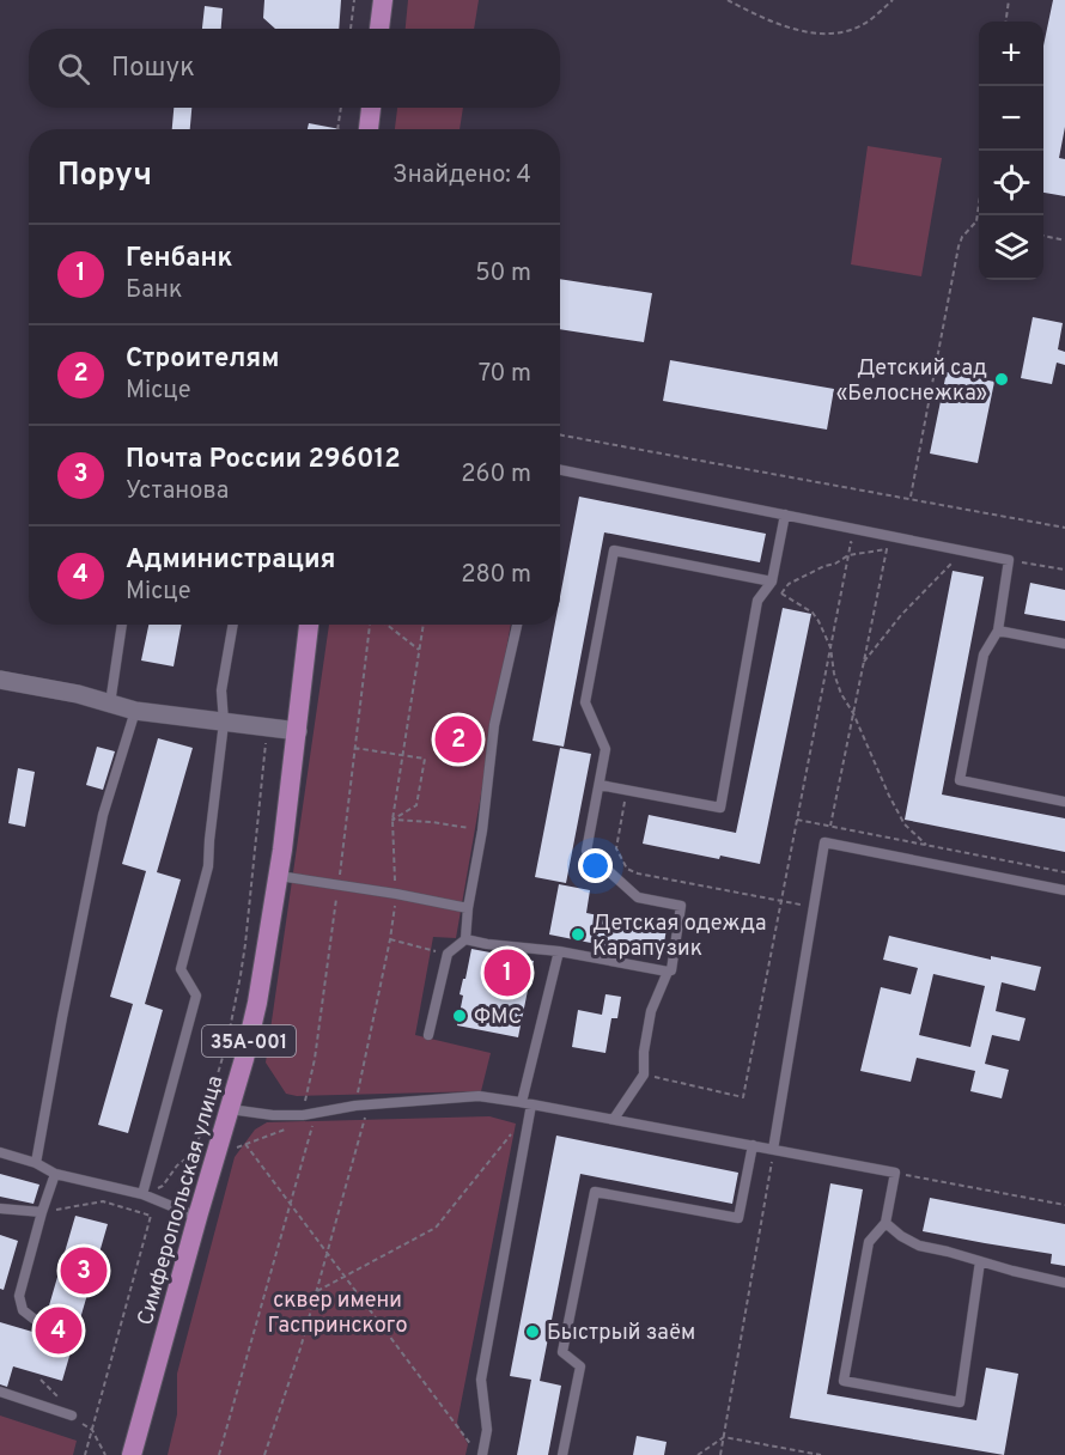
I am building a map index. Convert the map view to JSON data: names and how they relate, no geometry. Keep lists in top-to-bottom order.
{
  "streets": {
    "highway": ["35А-001", "Симферопольская улица"]
  },
  "parks": ["сквер имени Гаспринского"],
  "places": [
    "Детский сад «Белоснежка»",
    "Детская одежда Карапузик",
    "ФМС",
    "Быстрый заём"
  ],
  "page": {
    "map_buttons": ["+", "−"],
    "search": "Пошук",
    "heading": ["Поруч", "Знайдено: 4"],
    "list": [
      {
        "mark": "1",
        "name": "Генбанк",
        "note": "Банк",
        "value": "50 m"
      },
      {
        "mark": "2",
        "name": "Строителям",
        "note": "Місце",
        "value": "70 m"
      },
      {
        "mark": "3",
        "name": "Почта России 296012",
        "note": "Установа",
        "value": "260 m"
      },
      {
        "mark": "4",
        "name": "Администрация",
        "note": "Місце",
        "value": "280 m"
      }
    ],
    "pins": [
      "2",
      "1",
      "3",
      "4"
    ]
  }
}
